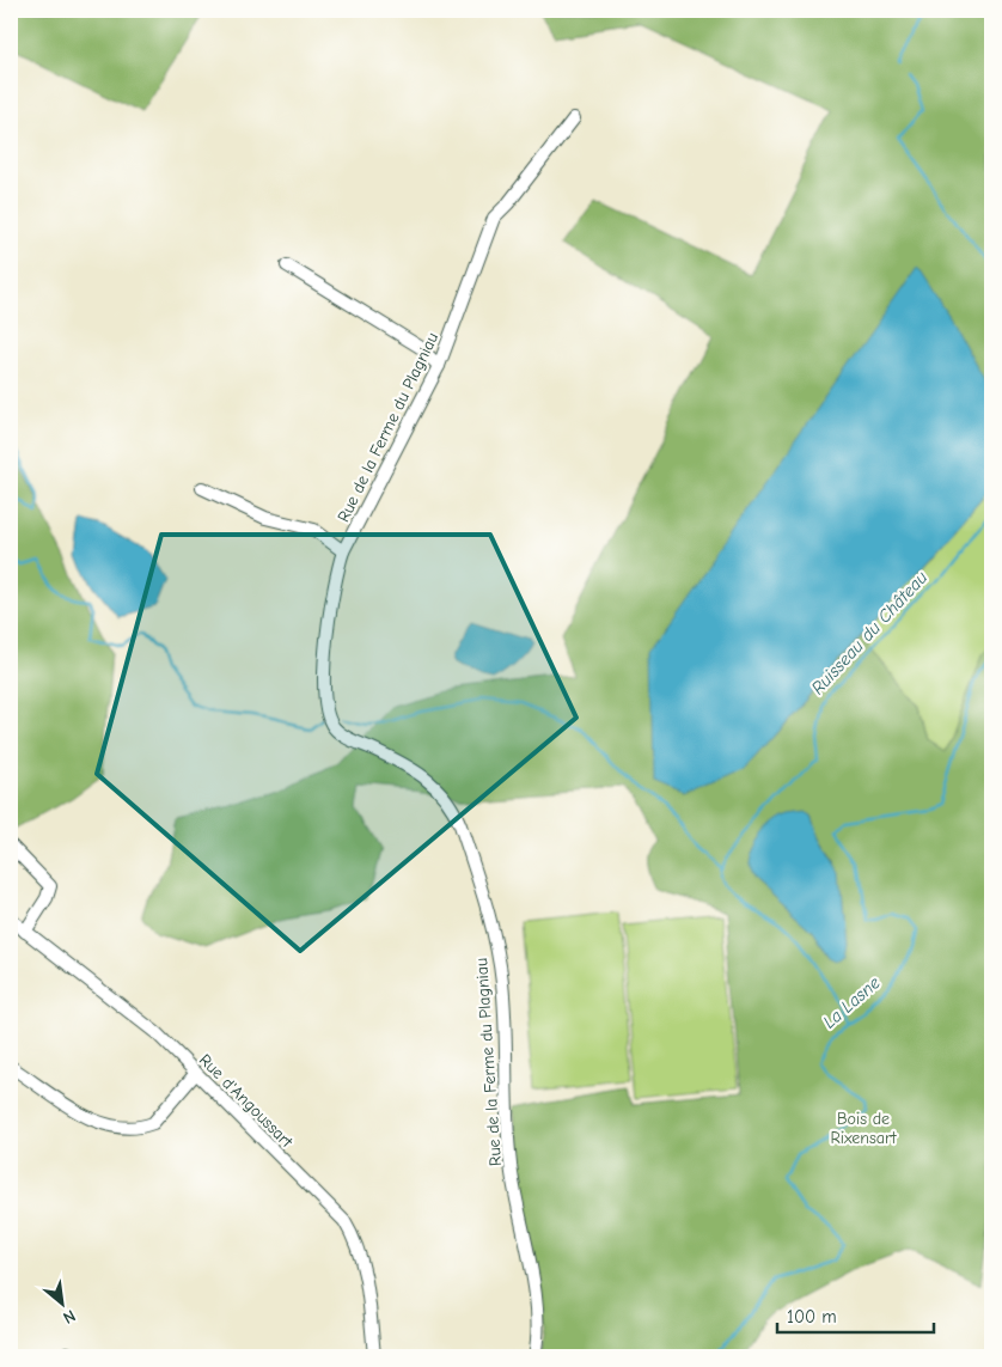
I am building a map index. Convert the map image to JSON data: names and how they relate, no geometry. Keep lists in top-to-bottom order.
{
  "streets": {
    "street": ["Rue de la Ferme du Plagniau", "Rue d'Angoussart"]
  },
  "water": ["Ruisseau du Château", "La Lasne"],
  "parks": ["Bois de Rixensart"],
  "scale_bar": "100 m",
  "north": "bottom right"
}
